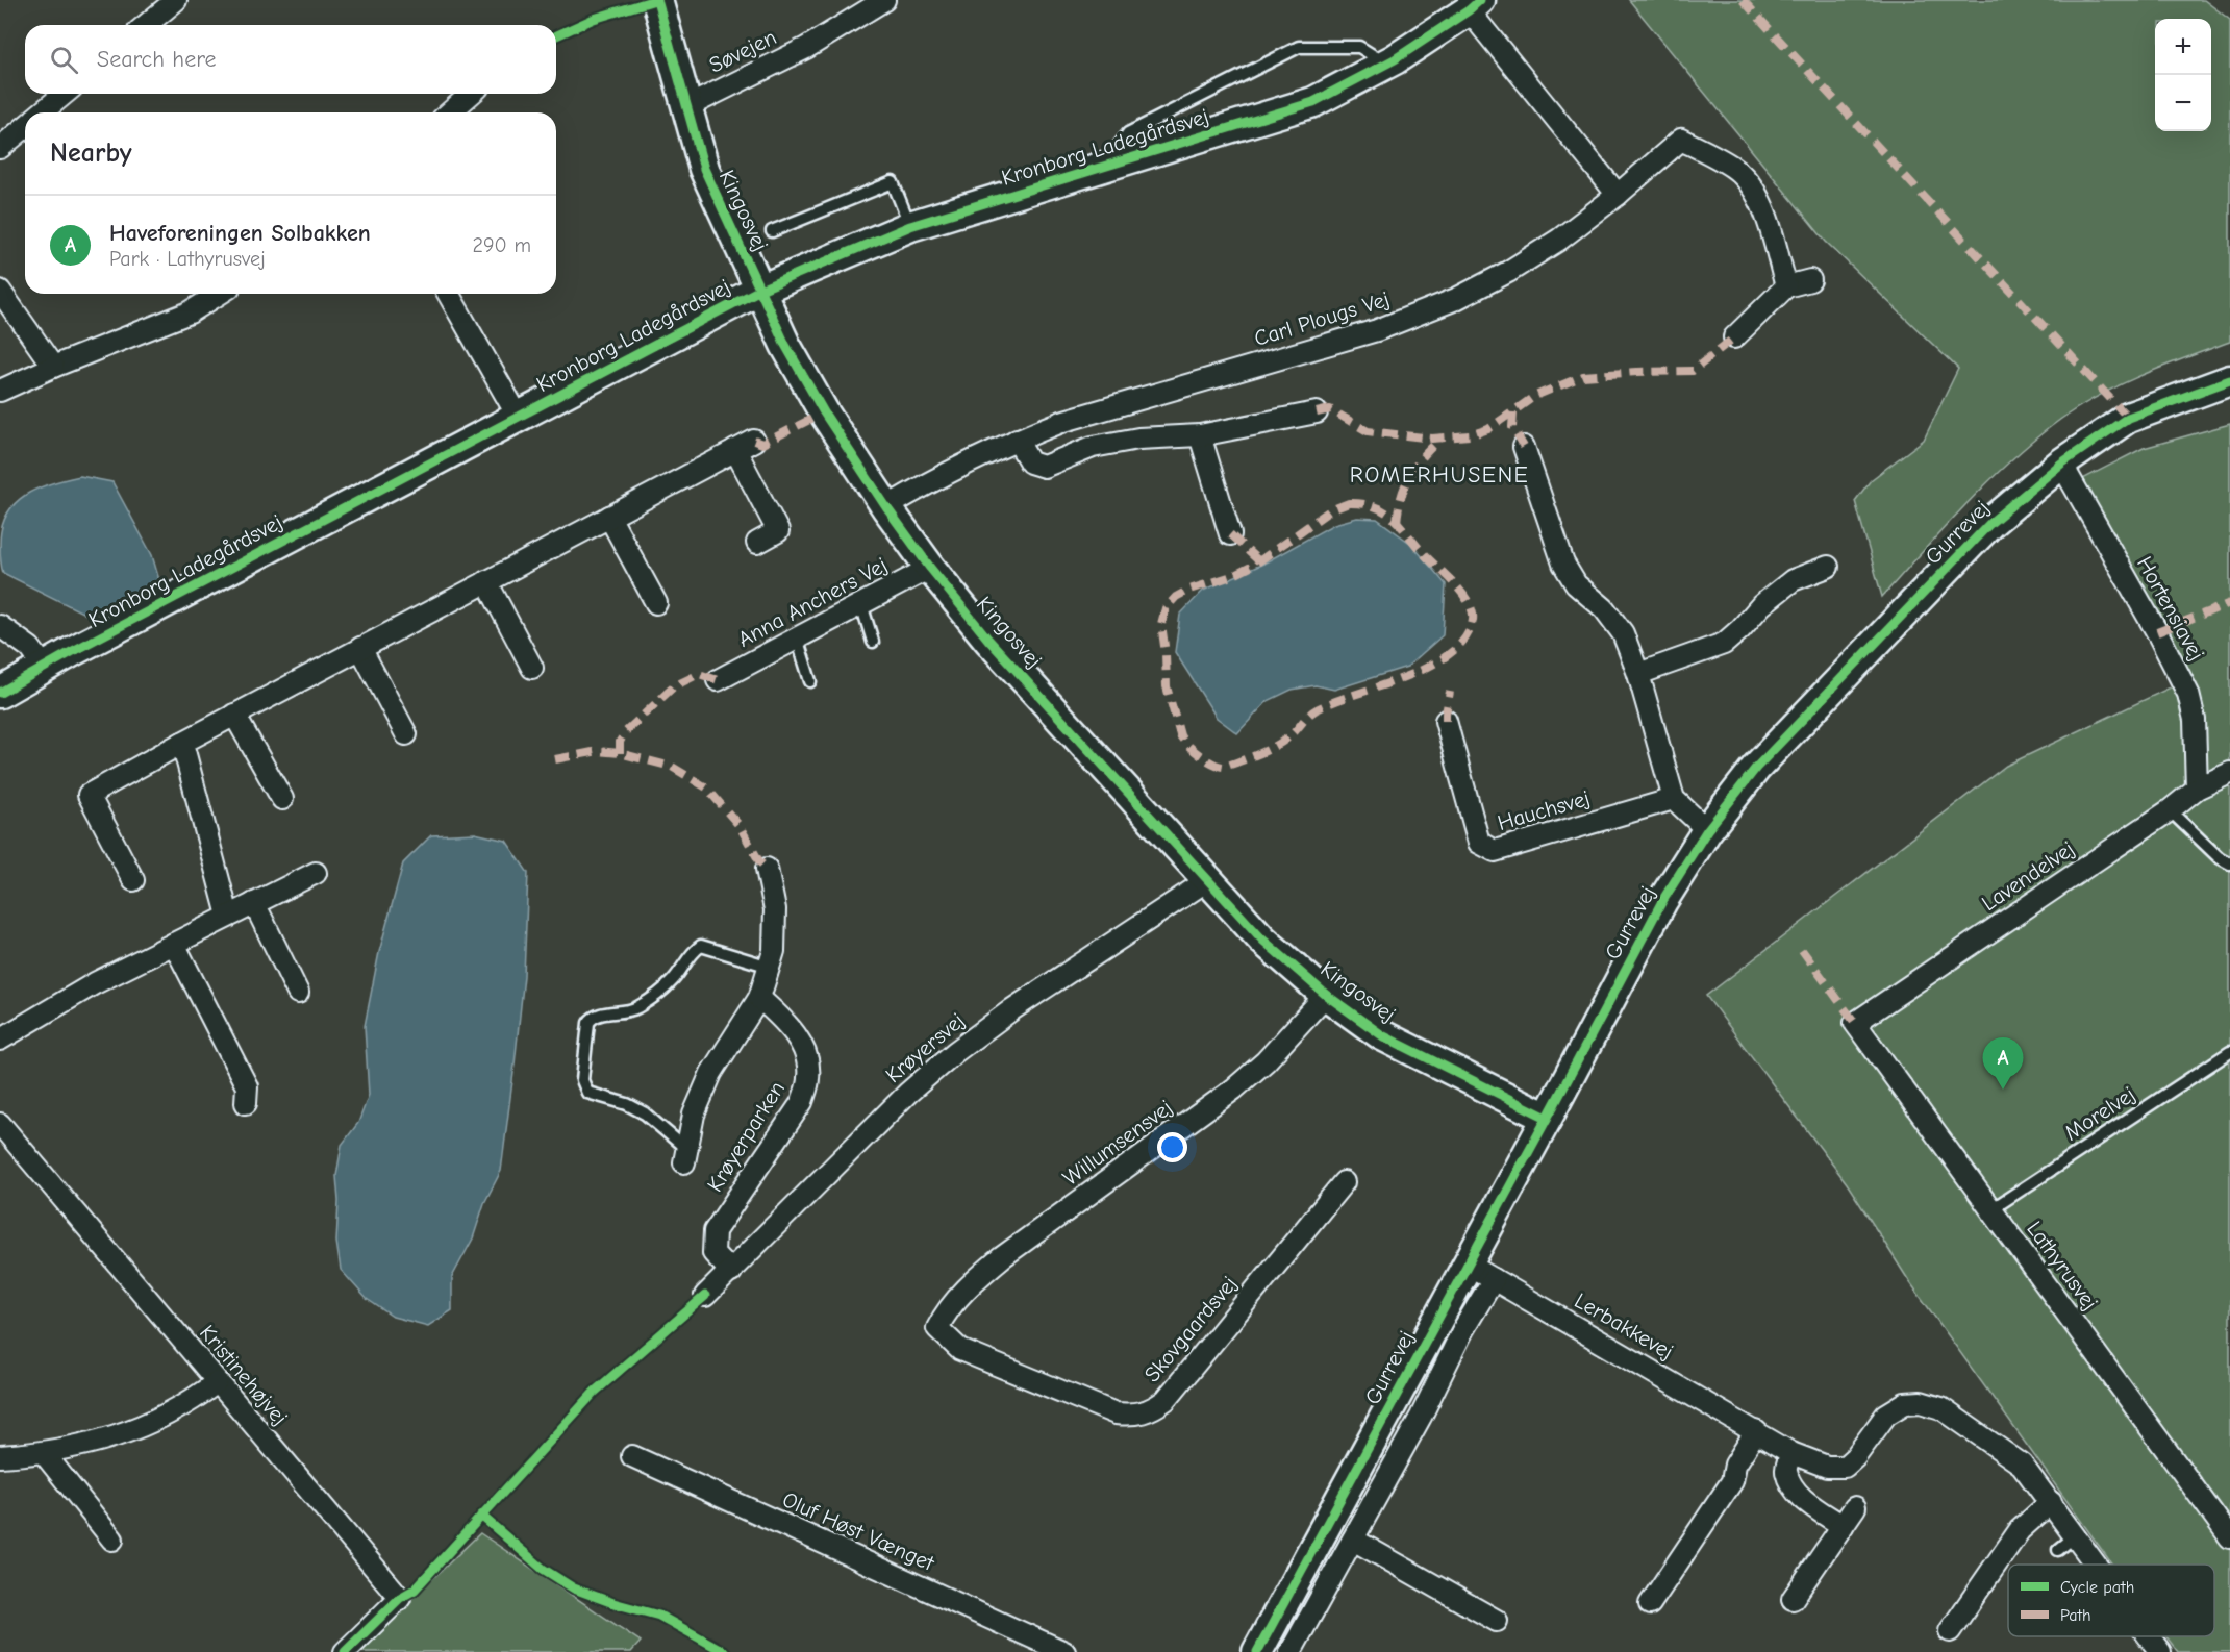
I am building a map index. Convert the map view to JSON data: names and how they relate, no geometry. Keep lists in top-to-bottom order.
{
  "streets": {
    "street": [
      "Søvejen",
      "Kronborg Ladegårdsvej",
      "Kingosvej",
      "Carl Plougs Vej",
      "Gurrevej",
      "Anna Anchers Vej",
      "Hortensiavej",
      "Hauchsvej",
      "Lavendelvej",
      "Krøyersvej",
      "Krøyerparken",
      "Willumsensvej",
      "Lathyrusvej",
      "Lerbakkevej",
      "Skovgaardsvej",
      "Kristinehøjvej",
      "Oluf Høst Vænget"
    ],
    "lane": ["Morelvej"]
  },
  "crossings": [
    ["Søvejen", "Kingosvej"],
    ["Kronborg Ladegårdsvej", "Kingosvej"],
    ["Kingosvej", "Carl Plougs Vej"],
    ["Kingosvej", "Gurrevej"],
    ["Kingosvej", "Anna Anchers Vej"],
    ["Kingosvej", "Krøyersvej"],
    ["Kingosvej", "Willumsensvej"],
    ["Gurrevej", "Hortensiavej"],
    ["Gurrevej", "Lerbakkevej"],
    ["Hortensiavej", "Lavendelvej"],
    ["Lavendelvej", "Lathyrusvej"],
    ["Krøyersvej", "Krøyerparken"],
    ["Morelvej", "Lathyrusvej"],
    ["Willumsensvej", "Skovgaardsvej"]
  ],
  "districts": ["ROMERHUSENE"],
  "legend": ["Cycle path", "Path"],
  "page": {
    "map_buttons": ["+", "−"],
    "search": "Search here",
    "heading": "Nearby",
    "list": [
      {
        "mark": "A",
        "name": "Haveforeningen Solbakken",
        "note": "Park · Lathyrusvej",
        "value": "290 m"
      }
    ],
    "pins": "A"
  }
}
